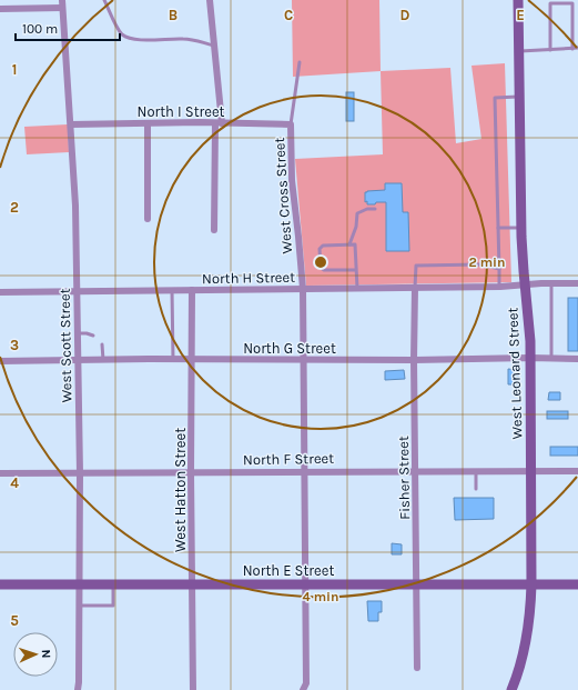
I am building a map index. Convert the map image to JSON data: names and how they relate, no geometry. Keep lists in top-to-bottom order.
{
  "streets": {
    "street": [
      "North I Street",
      "West Cross Street",
      "North H Street",
      "West Scott Street",
      "North G Street",
      "West Leonard Street",
      "North F Street",
      "Fisher Street",
      "West Hatton Street",
      "North E Street"
    ]
  },
  "crossings": [
    ["North I Street", "West Cross Street"],
    ["North I Street", "West Scott Street"],
    ["West Cross Street", "North H Street"],
    ["West Cross Street", "North G Street"],
    ["West Cross Street", "North F Street"],
    ["West Cross Street", "North E Street"],
    ["North H Street", "West Scott Street"],
    ["North H Street", "West Leonard Street"],
    ["North H Street", "Fisher Street"],
    ["North H Street", "West Hatton Street"],
    ["West Scott Street", "North G Street"],
    ["West Scott Street", "North F Street"],
    ["West Scott Street", "North E Street"],
    ["North G Street", "West Leonard Street"],
    ["North G Street", "Fisher Street"],
    ["North G Street", "West Hatton Street"],
    ["West Leonard Street", "North F Street"],
    ["West Leonard Street", "North E Street"],
    ["North F Street", "Fisher Street"],
    ["North F Street", "West Hatton Street"],
    ["Fisher Street", "North E Street"],
    ["West Hatton Street", "North E Street"]
  ],
  "scale_bar": "100 m",
  "north": "right",
  "grid": {
    "columns": [
      "B",
      "C",
      "D",
      "E"
    ],
    "rows": [
      "1",
      "2",
      "3",
      "4",
      "5"
    ]
  },
  "rings": ["2 min", "4 min"]
}
